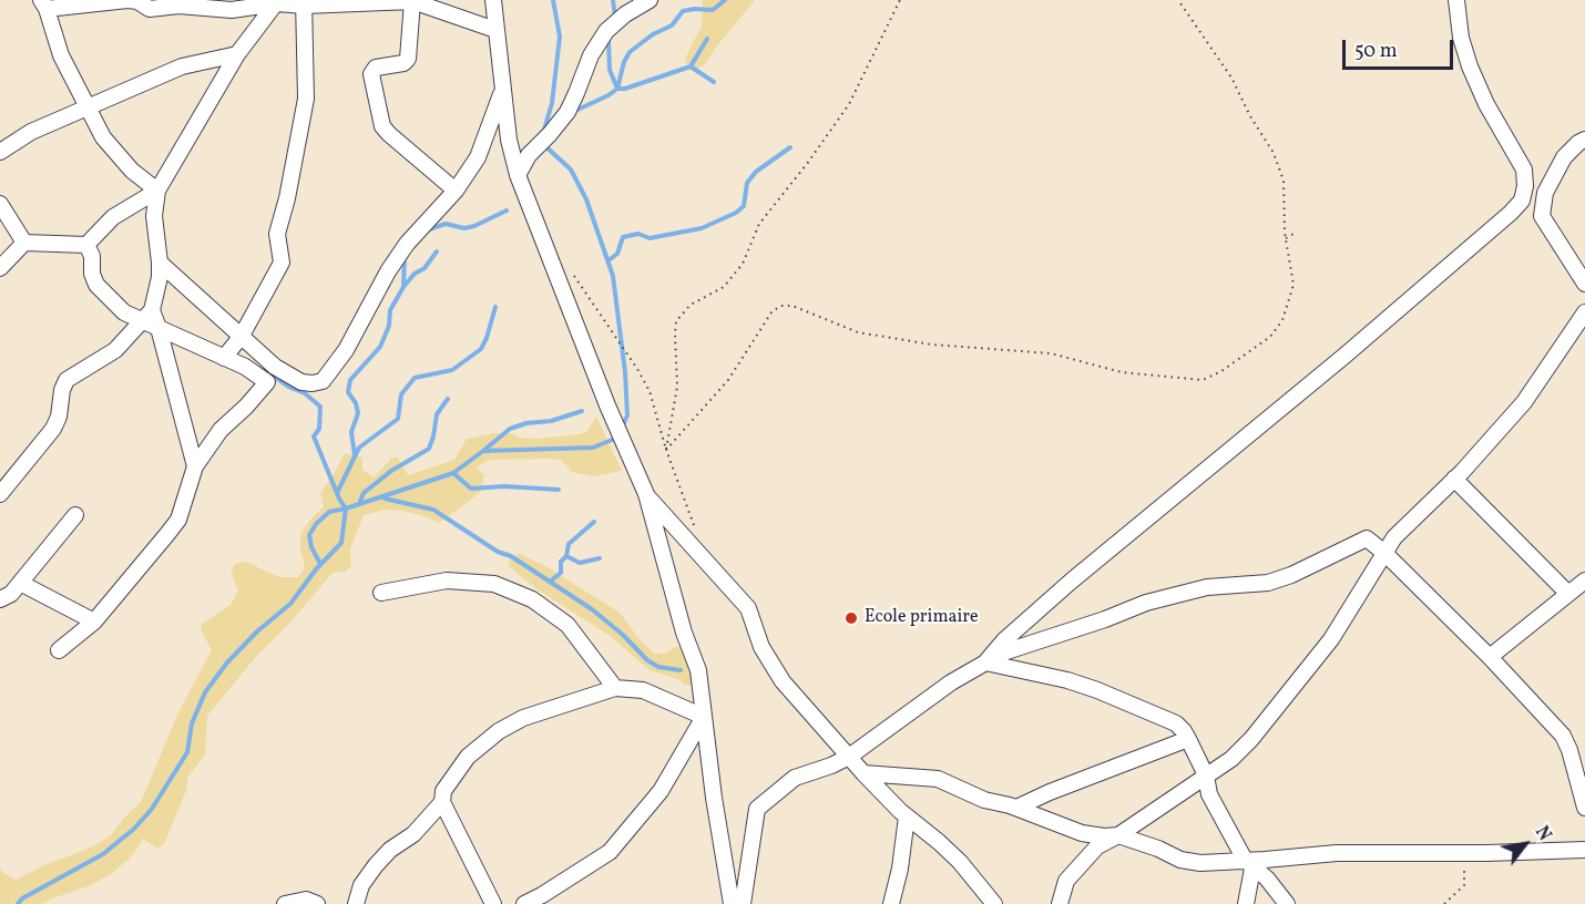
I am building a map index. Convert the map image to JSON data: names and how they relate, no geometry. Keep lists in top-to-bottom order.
{
  "places": ["Ecole primaire"],
  "scale_bar": "50 m",
  "north": "top right"
}
